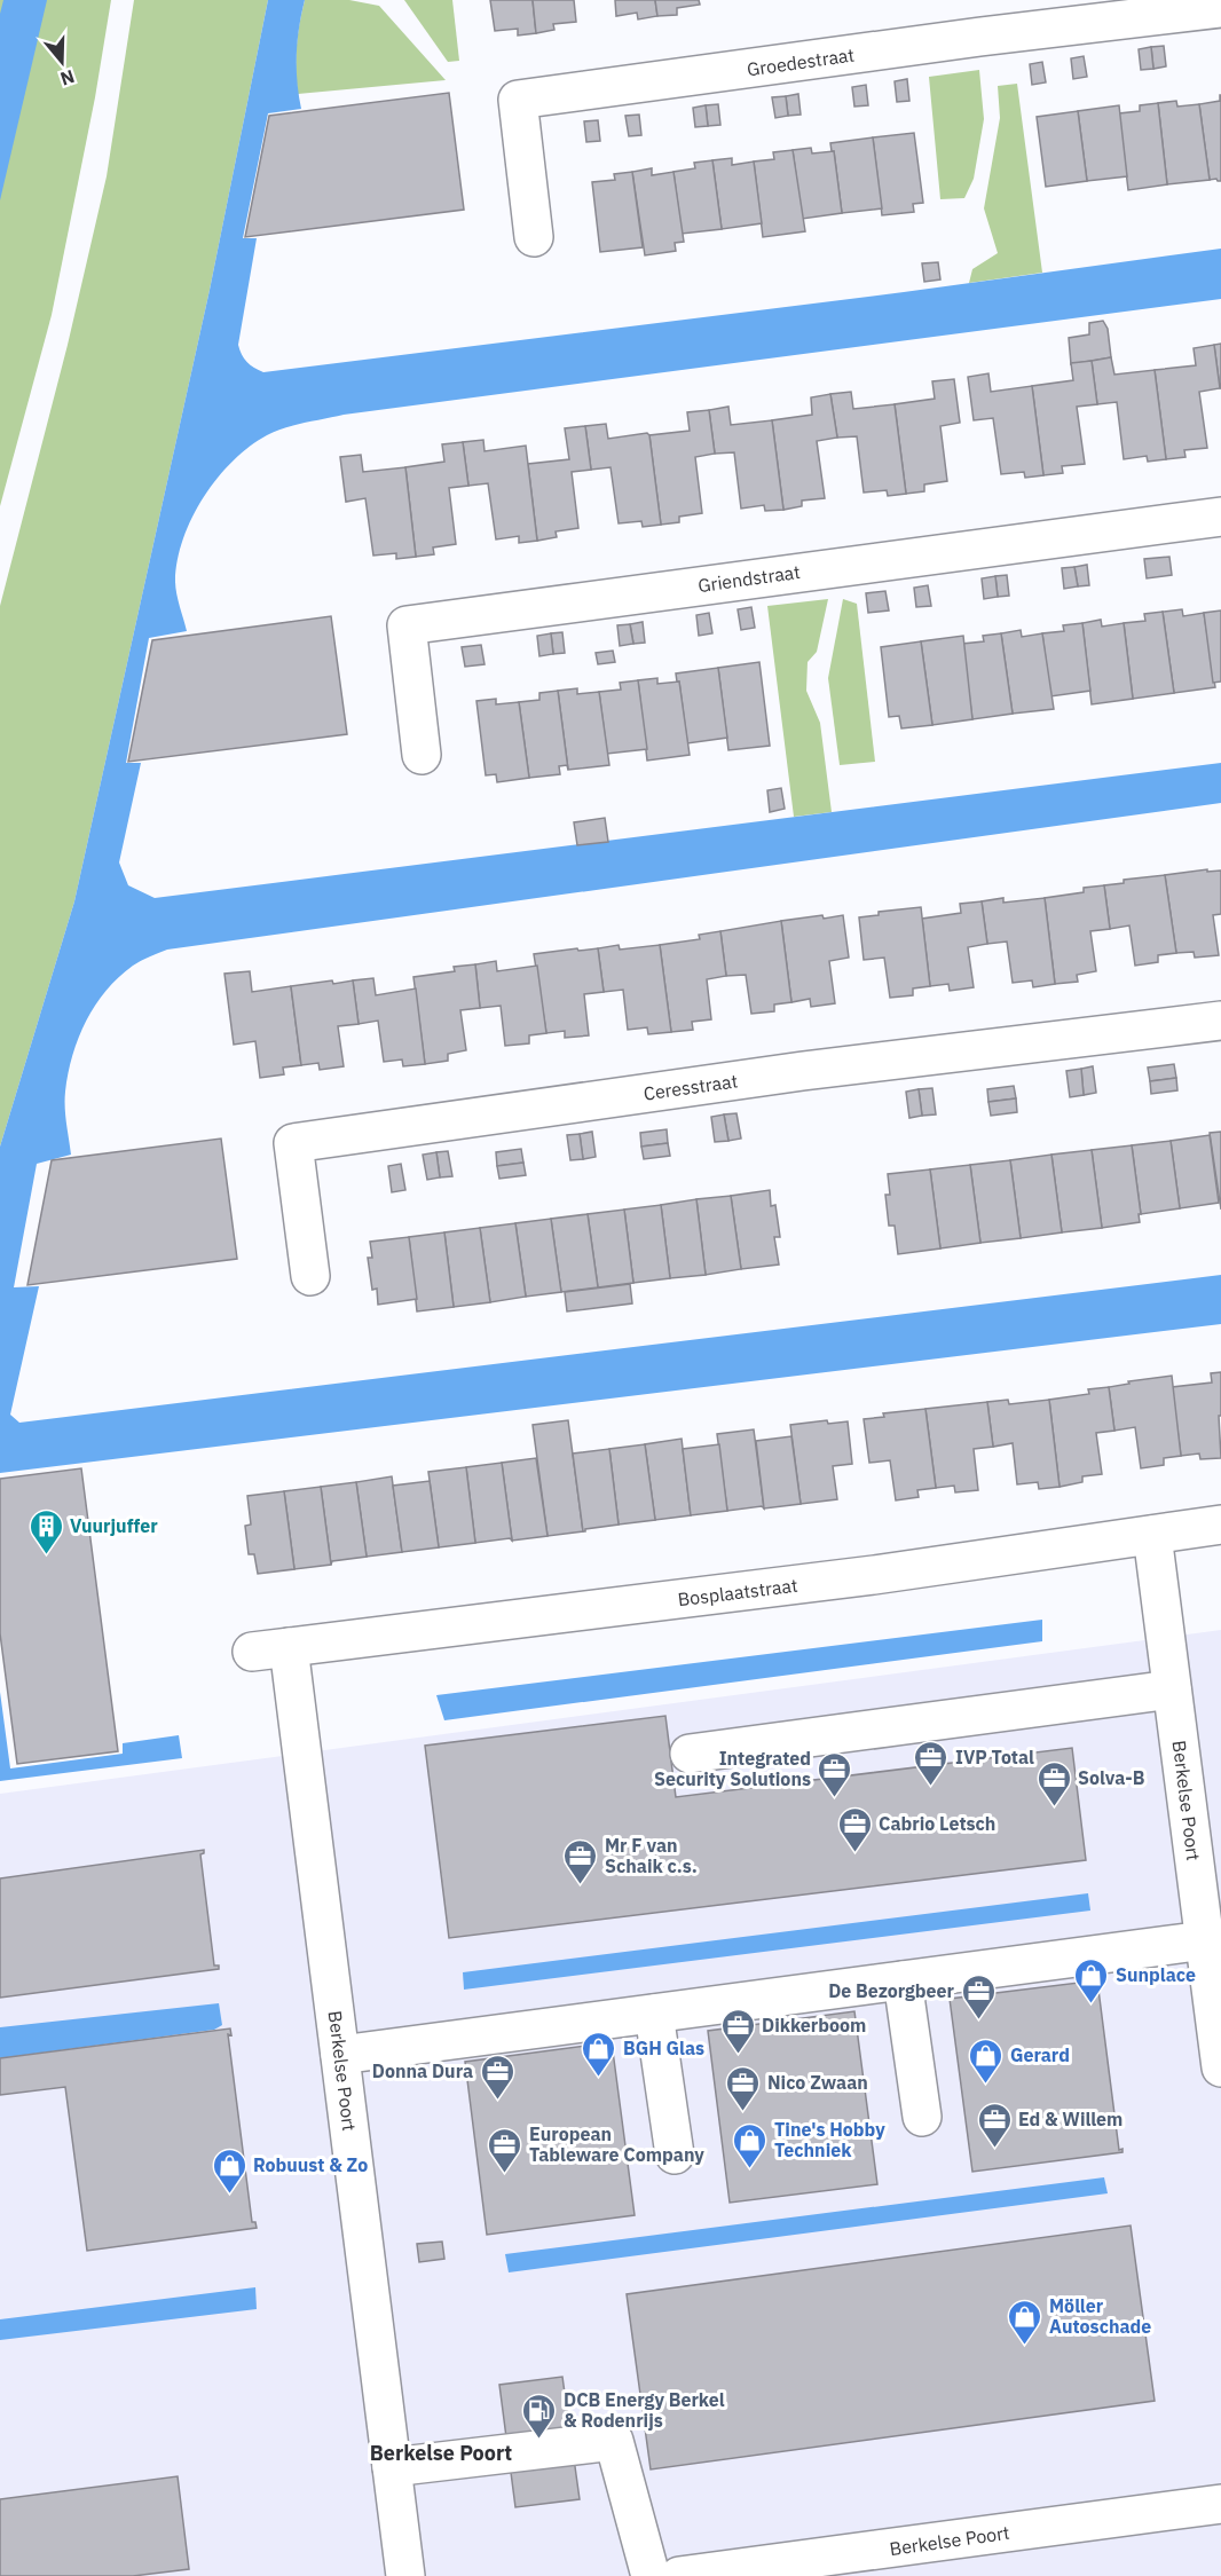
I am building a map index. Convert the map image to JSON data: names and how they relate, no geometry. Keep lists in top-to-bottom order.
{
  "streets": {
    "street": [
      "Groedestraat",
      "Griendstraat",
      "Ceresstraat",
      "Bosplaatstraat",
      "Berkelse Poort"
    ]
  },
  "crossings": [
    ["Bosplaatstraat", "Berkelse Poort"]
  ],
  "districts": ["Berkelse Poort"],
  "places": {
    "building": ["Vuurjuffer"],
    "office": [
      "IVP Total",
      "Integrated Security Solutions",
      "Solva-B",
      "Cabrio Letsch",
      "Mr F van Schaik c.s.",
      "De Bezorgbeer",
      "Dikkerboom",
      "Donna Dura",
      "Nico Zwaan",
      "Ed & Willem",
      "European Tableware Company"
    ],
    "shop": [
      "Sunplace",
      "BGH Glas",
      "Gerard",
      "Tine's Hobby Techniek",
      "Robuust & Zo",
      "Möller Autoschade"
    ],
    "fuel station": ["DCB Energy Berkel & Rodenrijs"]
  },
  "north": "bottom"
}
